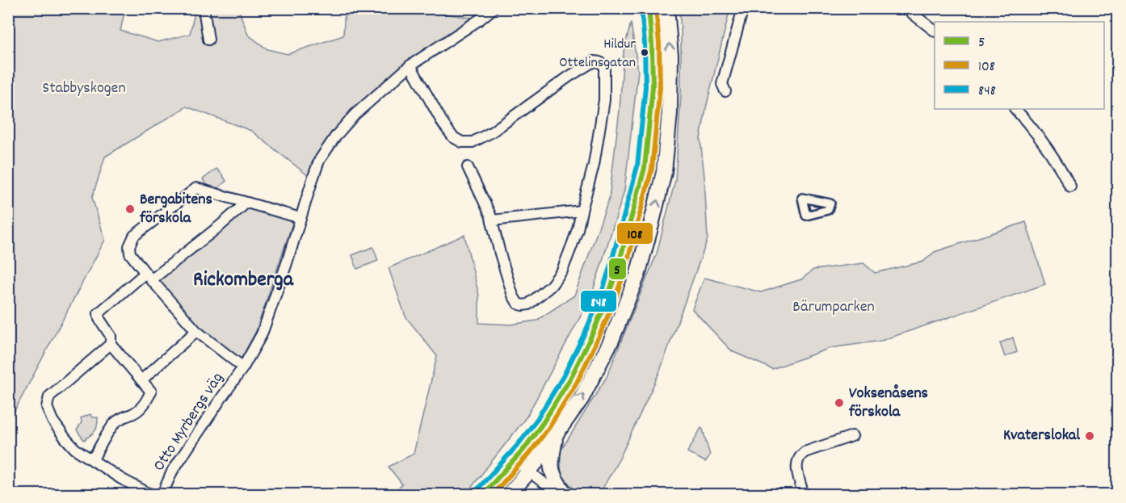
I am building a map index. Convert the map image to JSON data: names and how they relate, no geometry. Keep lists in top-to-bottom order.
{
  "streets": {
    "street": ["Otto Myrbergs väg"]
  },
  "districts": ["Rickomberga"],
  "parks": ["Stabbyskogen", "Bärumparken"],
  "places": [
    "Hildur Ottelinsgatan",
    "Bergabitens förskola",
    "Voksenåsens förskola",
    "Kvaterslokal"
  ],
  "lines": ["transit line 5", "transit line 108", "transit line 848"],
  "legend": ["5", "108", "848"]
}
